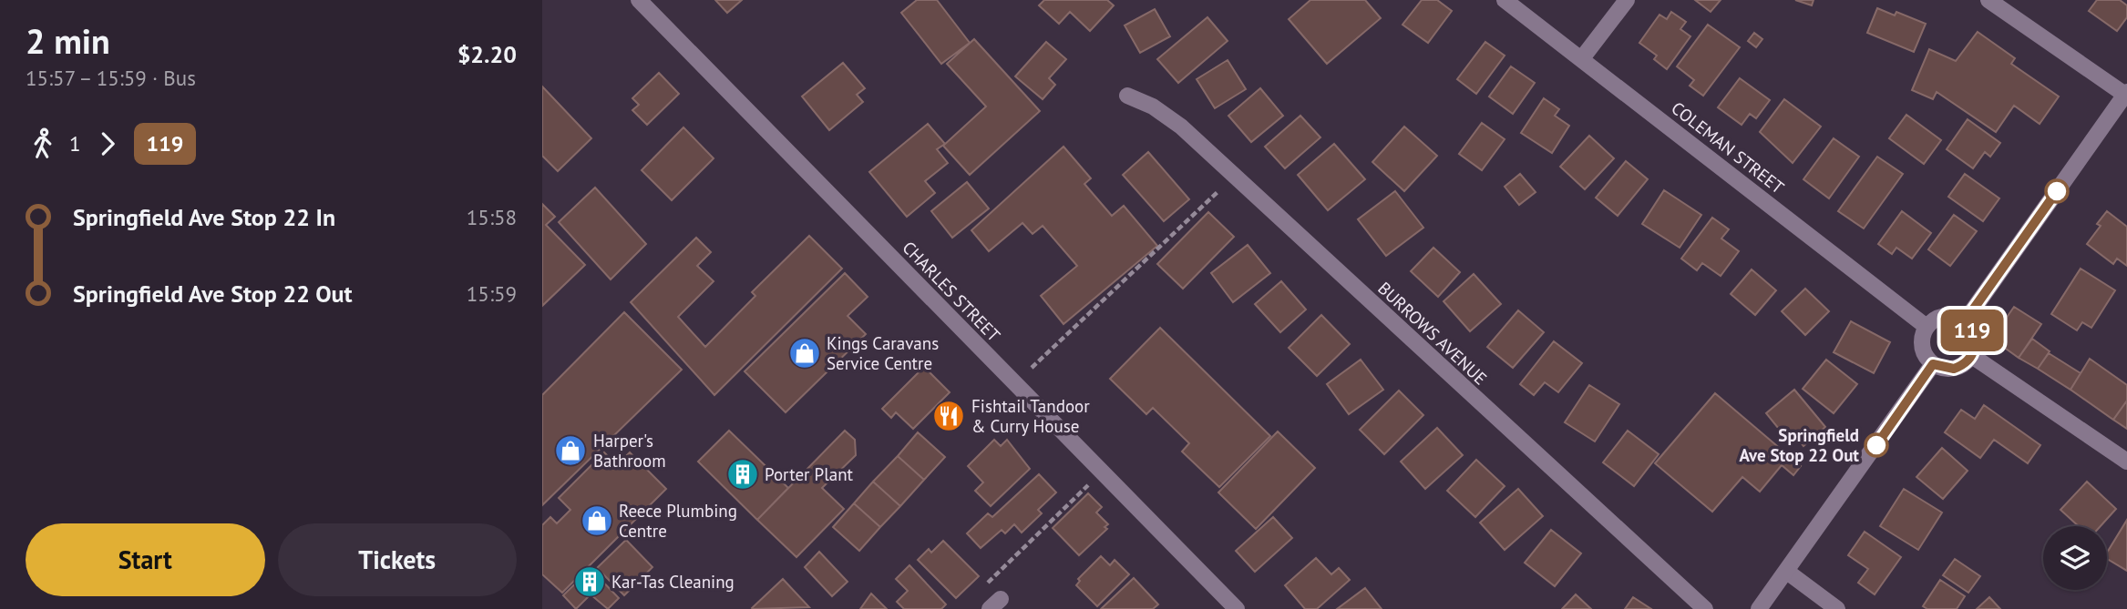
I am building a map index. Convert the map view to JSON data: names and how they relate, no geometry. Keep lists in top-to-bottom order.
{
  "streets": {
    "street": ["COLEMAN STREET", "CHARLES STREET", "BURROWS AVENUE"]
  },
  "places": {
    "shop": ["Kings Caravans Service Centre", "Harper's Bathroom", "Reece Plumbing Centre"],
    "restaurant": ["Fishtail Tandoor & Curry House"],
    "other": ["Springfield Ave Stop 22 Out"],
    "building": ["Porter Plant", "Kar-Tas Cleaning"]
  },
  "lines": ["bus line 119"],
  "page": {
    "heading": ["2 min", "15:57 – 15:59 · Bus", "$2.20"],
    "on_map": "119",
    "legs": ["1", "119"],
    "list": [
      {
        "name": "Springfield Ave Stop 22 In",
        "value": "15:58"
      },
      {
        "name": "Springfield Ave Stop 22 Out",
        "value": "15:59"
      }
    ],
    "buttons": ["Start", "Tickets"]
  }
}
